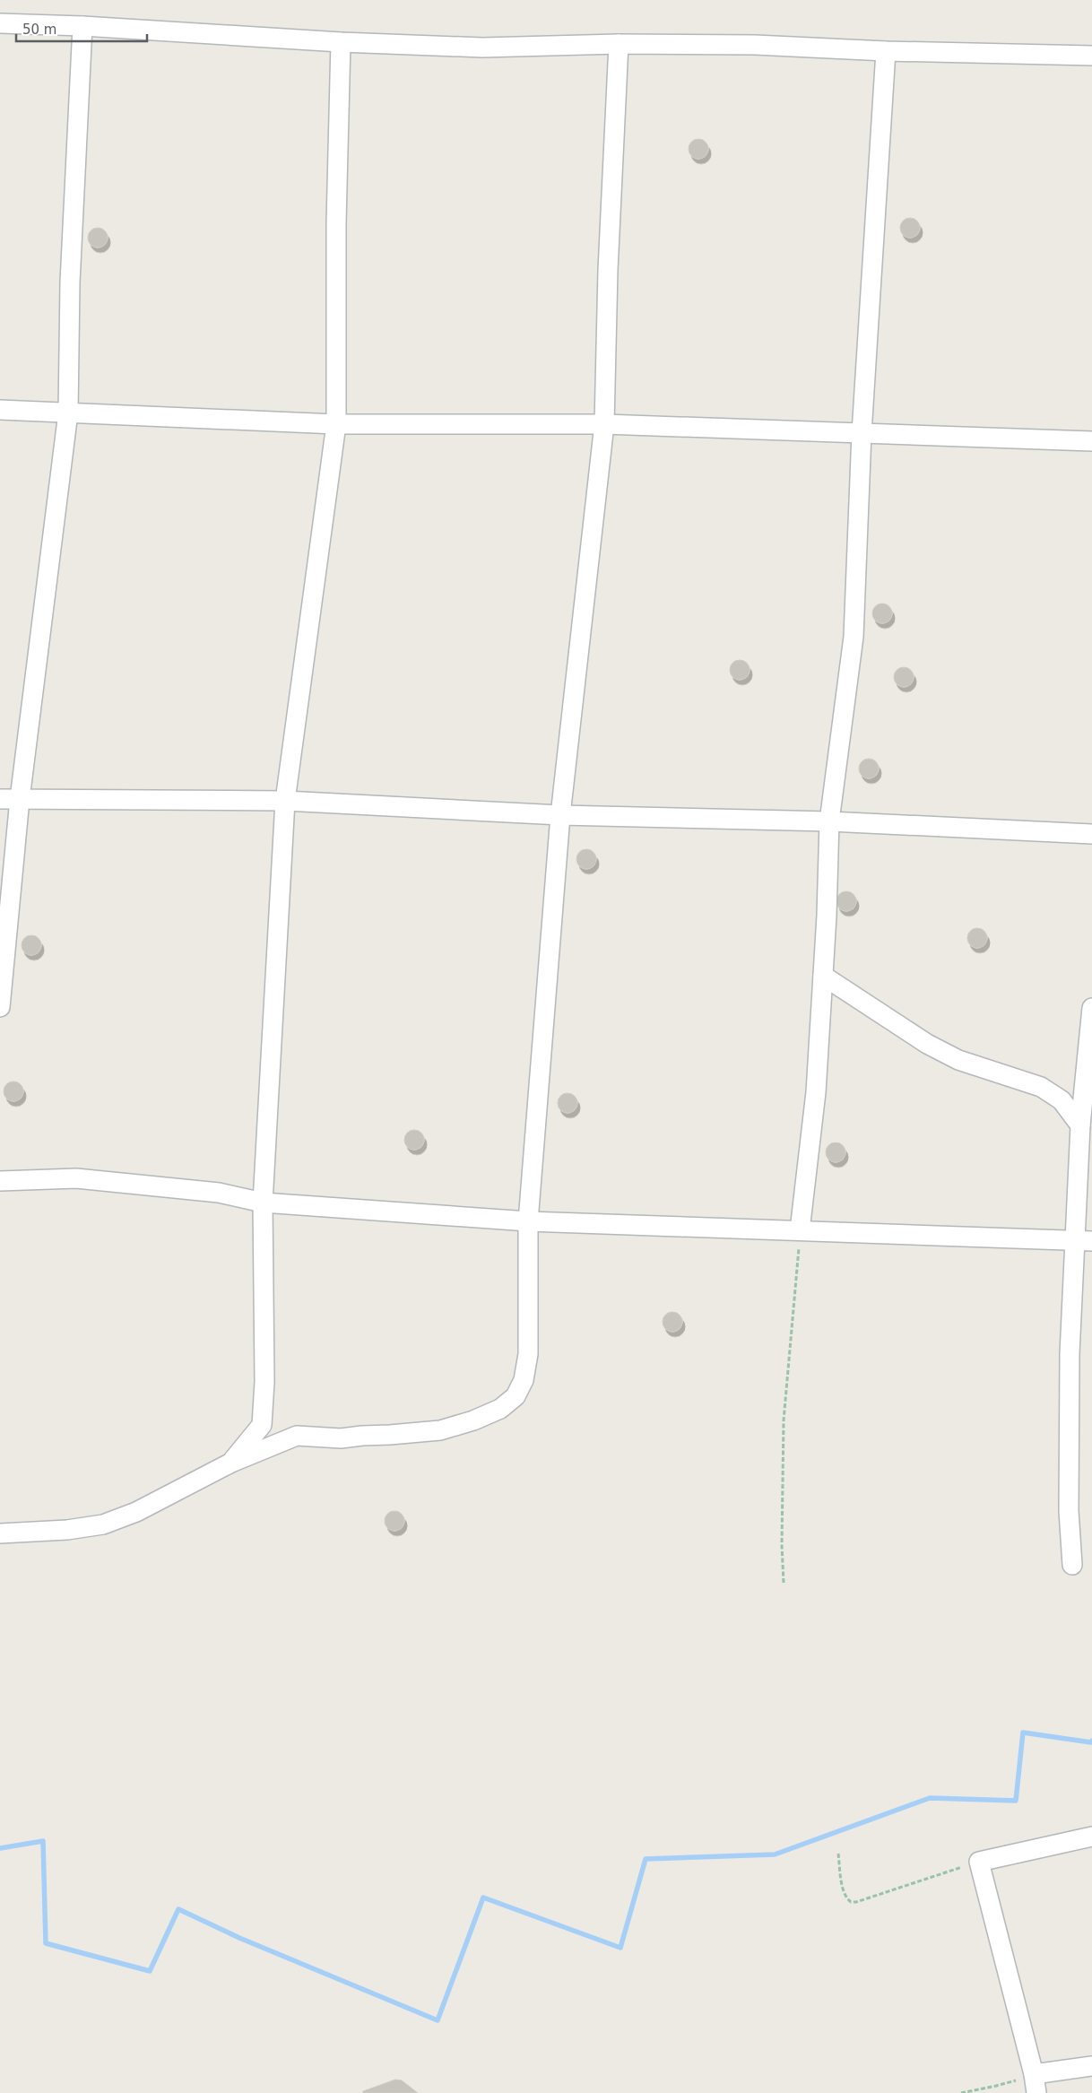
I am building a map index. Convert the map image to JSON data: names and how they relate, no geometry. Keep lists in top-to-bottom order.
{
  "scale_bar": "50 m"
}
